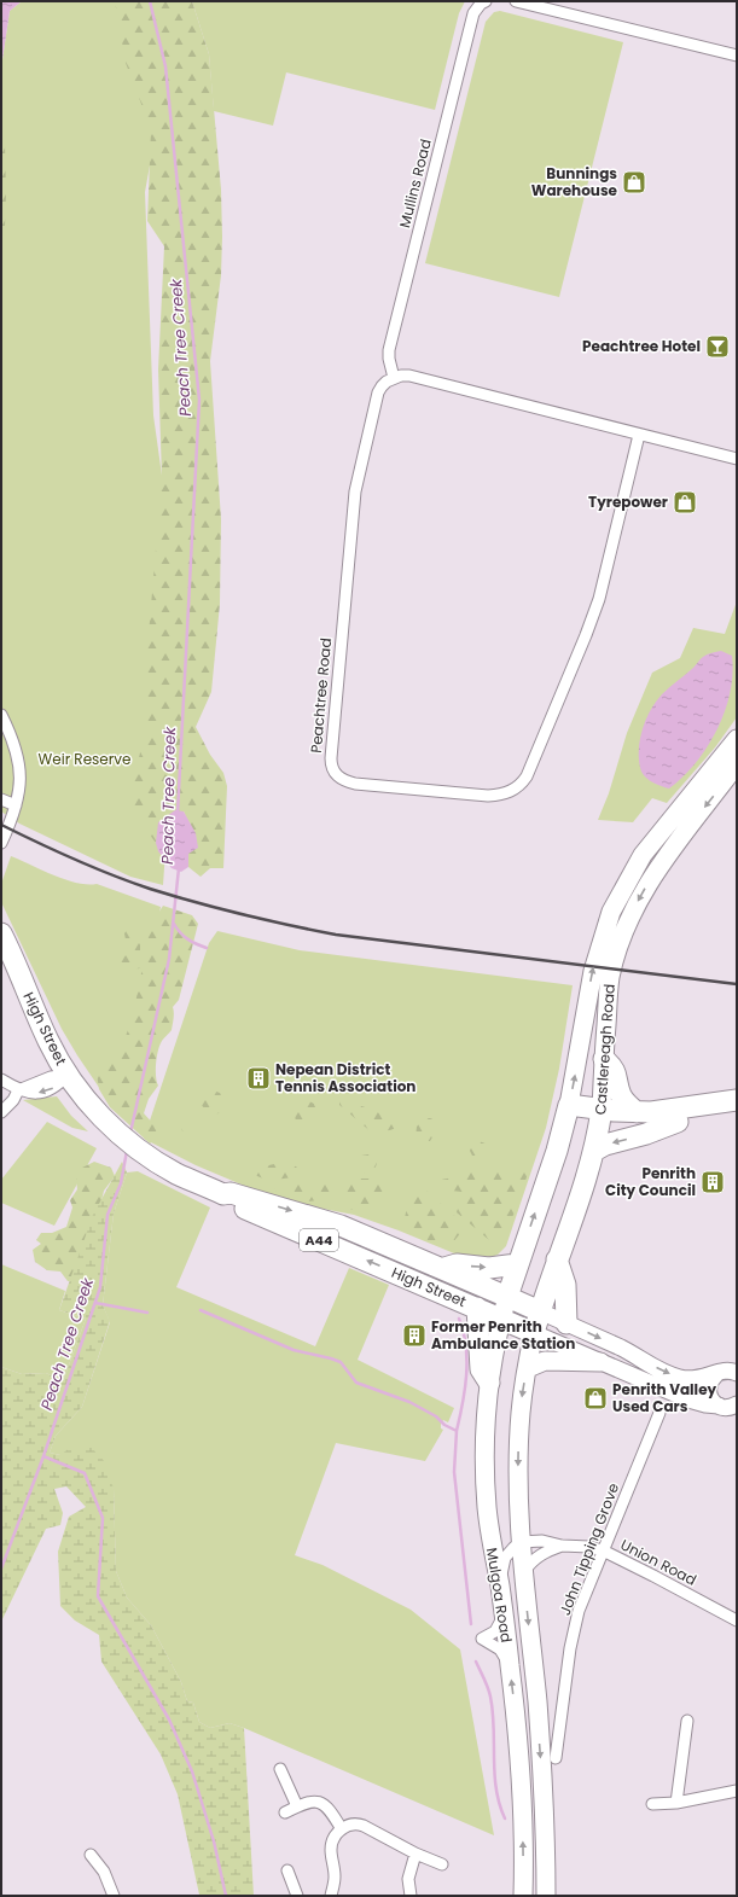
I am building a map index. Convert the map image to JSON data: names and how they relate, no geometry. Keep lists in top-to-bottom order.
{
  "streets": {
    "highway": ["High Street", "Castlereagh Road", "A44"],
    "main road": ["Mulgoa Road"],
    "street": [
      "Mullins Road",
      "Peachtree Road",
      "John Tipping Grove",
      "Union Road"
    ]
  },
  "crossings": [
    ["Mullins Road", "Peachtree Road"],
    ["High Street", "Castlereagh Road"],
    ["High Street", "Mulgoa Road"],
    ["Castlereagh Road", "Mulgoa Road"],
    ["John Tipping Grove", "Union Road"],
    ["Union Road", "Mulgoa Road"]
  ],
  "water": ["Peach Tree Creek"],
  "parks": ["Weir Reserve"],
  "places": {
    "shop": ["Bunnings Warehouse", "Tyrepower", "Penrith Valley Used Cars"],
    "bar": ["Peachtree Hotel"],
    "building": ["Nepean District Tennis Association", "Penrith City Council", "Former Penrith Ambulance Station"]
  }
}
